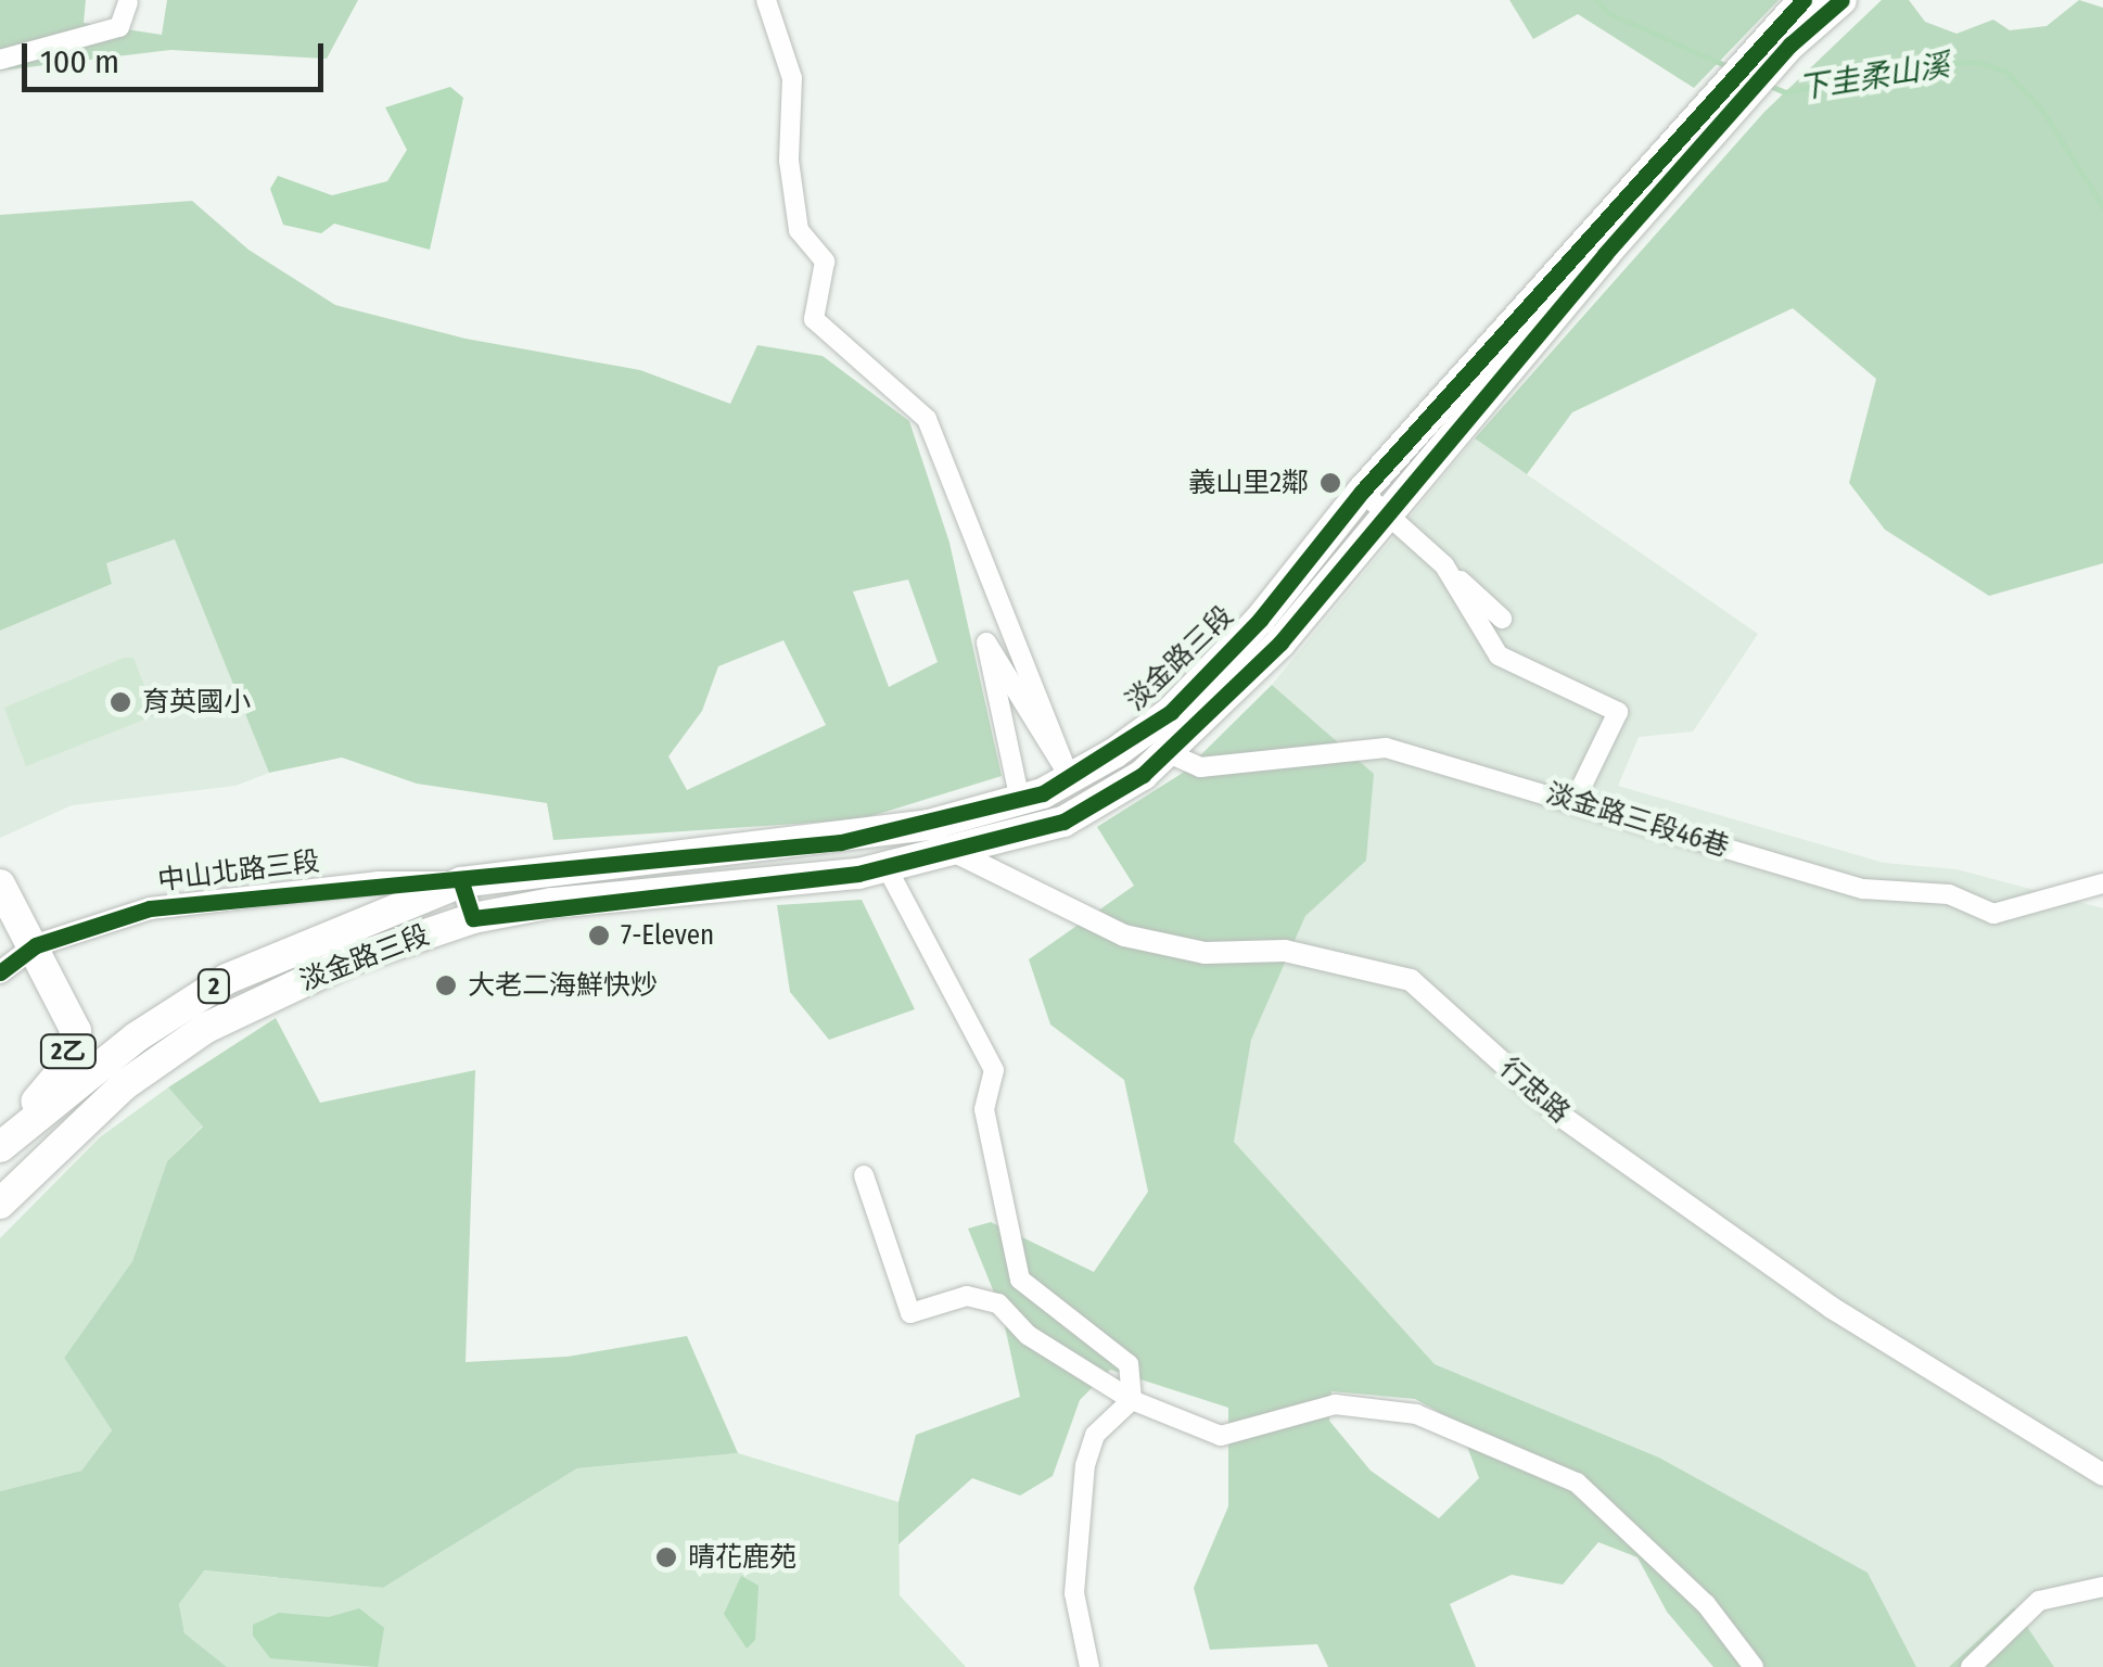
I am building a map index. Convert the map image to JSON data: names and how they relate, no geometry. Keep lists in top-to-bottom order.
{
  "streets": {
    "main road": ["淡金路三段", "2", "2乙"],
    "street": ["淡金路三段46巷", "中山北路三段", "行忠路"]
  },
  "crossings": [
    ["淡金路三段", "淡金路三段46巷"],
    ["淡金路三段", "中山北路三段"],
    ["淡金路三段", "2"],
    ["淡金路三段", "2乙"],
    ["淡金路三段", "行忠路"],
    ["中山北路三段", "2乙"]
  ],
  "water": ["下圭柔山溪"],
  "places": [
    "義山里2鄰",
    "育英國小",
    "7-Eleven",
    "大老二海鮮快炒",
    "晴花鹿苑"
  ],
  "scale_bar": "100 m"
}
